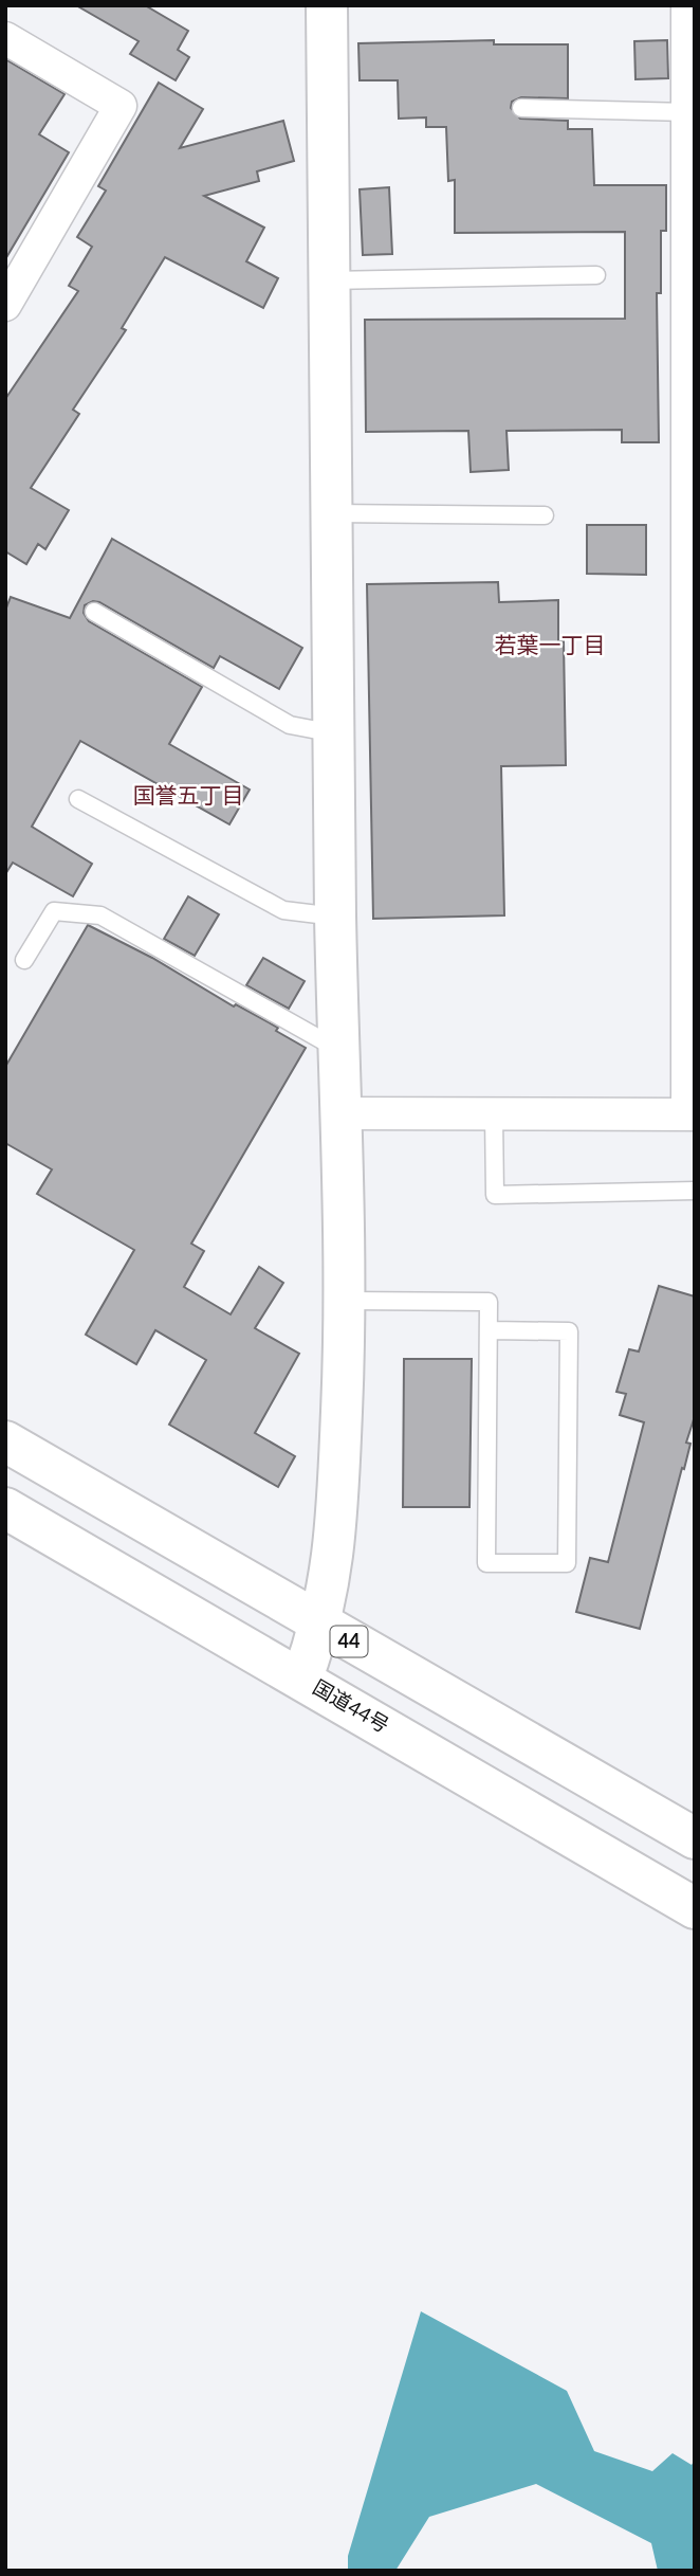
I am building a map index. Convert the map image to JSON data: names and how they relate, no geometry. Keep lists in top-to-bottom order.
{
  "streets": {
    "main road": ["44", "国道44号"]
  },
  "districts": ["若葉一丁目", "国誉五丁目"]
}
